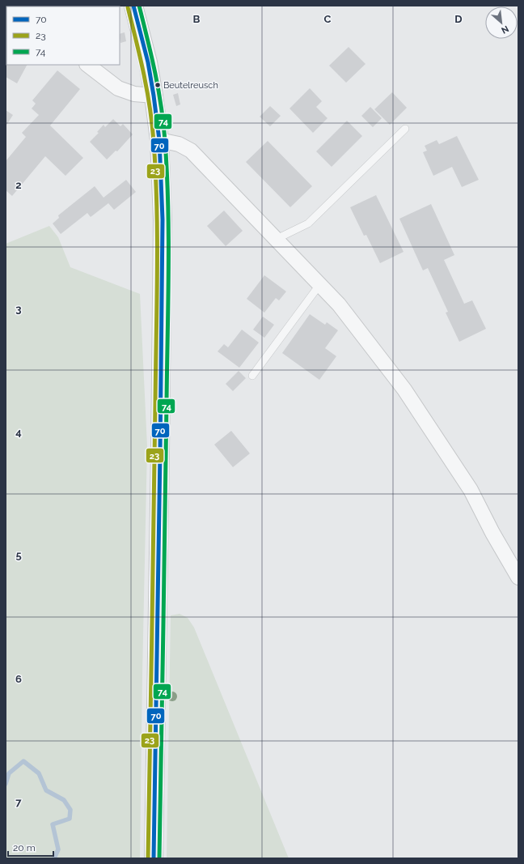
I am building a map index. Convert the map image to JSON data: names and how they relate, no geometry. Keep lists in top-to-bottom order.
{
  "places": ["Beutelreusch"],
  "lines": ["transit line 70", "transit line 74", "transit line 23"],
  "legend": ["70", "23", "74"],
  "scale_bar": "20 m",
  "north": "bottom right",
  "grid": {
    "columns": ["B", "C", "D"],
    "rows": [
      "2",
      "3",
      "4",
      "5",
      "6",
      "7"
    ]
  }
}
